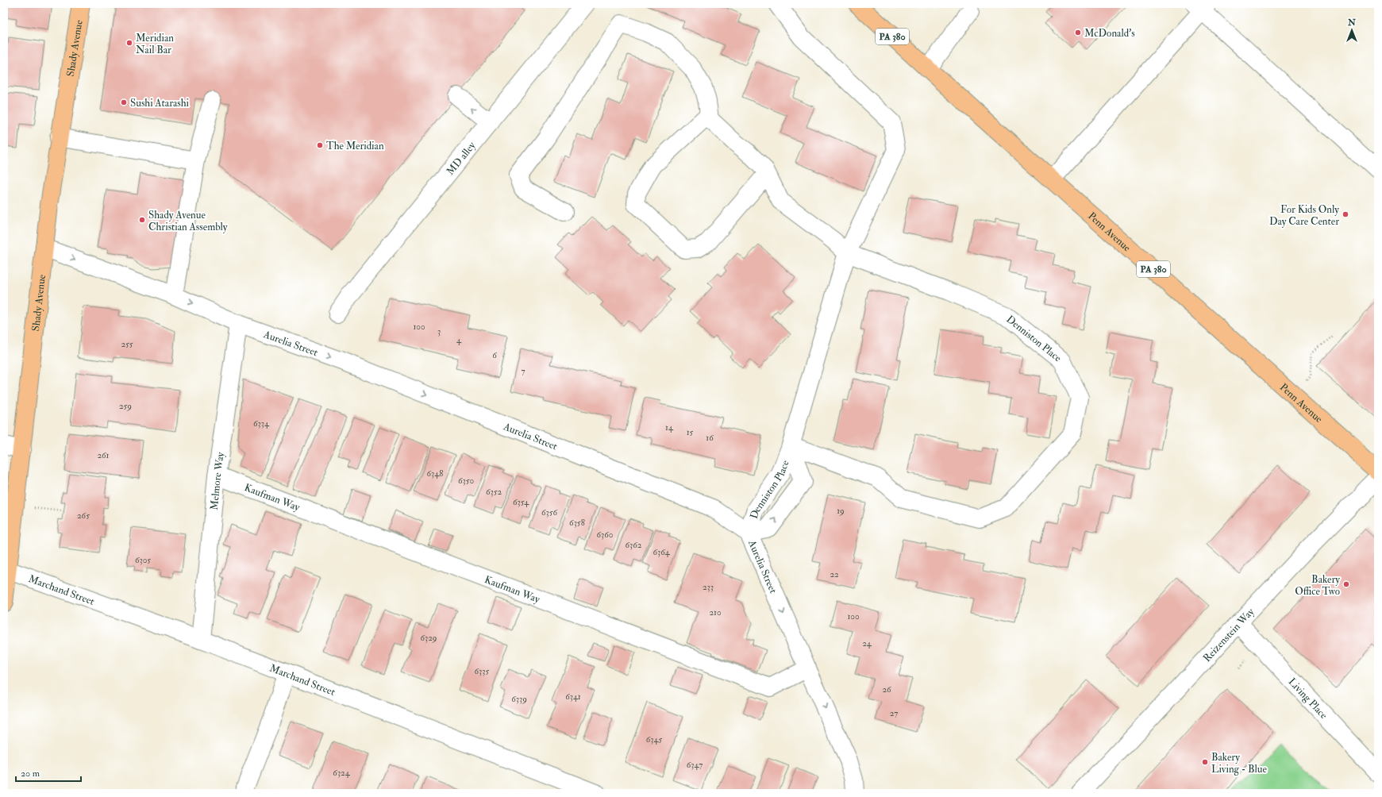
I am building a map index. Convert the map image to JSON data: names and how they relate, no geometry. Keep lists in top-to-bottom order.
{
  "streets": {
    "main road": ["PA 380", "Shady Avenue", "Penn Avenue"],
    "street": [
      "MD alley",
      "Denniston Place",
      "Aurelia Street",
      "Melmore Way",
      "Kaufman Way",
      "Marchand Street",
      "Reizenstein Way",
      "Living Place"
    ]
  },
  "crossings": [
    ["Shady Avenue", "Aurelia Street"],
    ["Shady Avenue", "Marchand Street"],
    ["Denniston Place", "Aurelia Street"],
    ["Aurelia Street", "Melmore Way"],
    ["Aurelia Street", "Kaufman Way"],
    ["Melmore Way", "Kaufman Way"],
    ["Melmore Way", "Marchand Street"],
    ["Reizenstein Way", "Living Place"]
  ],
  "one_way": ["Aurelia Street"],
  "places": [
    "McDonald's",
    "Meridian Nail Bar",
    "Sushi Atarashi",
    "The Meridian",
    "For Kids Only Day Care Center",
    "Shady Avenue Christian Assembly",
    "Bakery Office Two",
    "Bakery Living - Blue"
  ],
  "house_numbers": [
    "100",
    "3",
    "4",
    "255",
    "6",
    "7",
    "259",
    "6334",
    "14",
    "15",
    "16",
    "261",
    "6348",
    "6350",
    "6352",
    "6354",
    "19",
    "6356",
    "265",
    "6358",
    "6360",
    "6362",
    "6364",
    "6305",
    "22",
    "233",
    "210",
    "100",
    "6329",
    "24",
    "6335",
    "26",
    "6341",
    "6339",
    "27",
    "6345",
    "6347",
    "6324"
  ],
  "scale_bar": "20 m",
  "north": "top"
}
